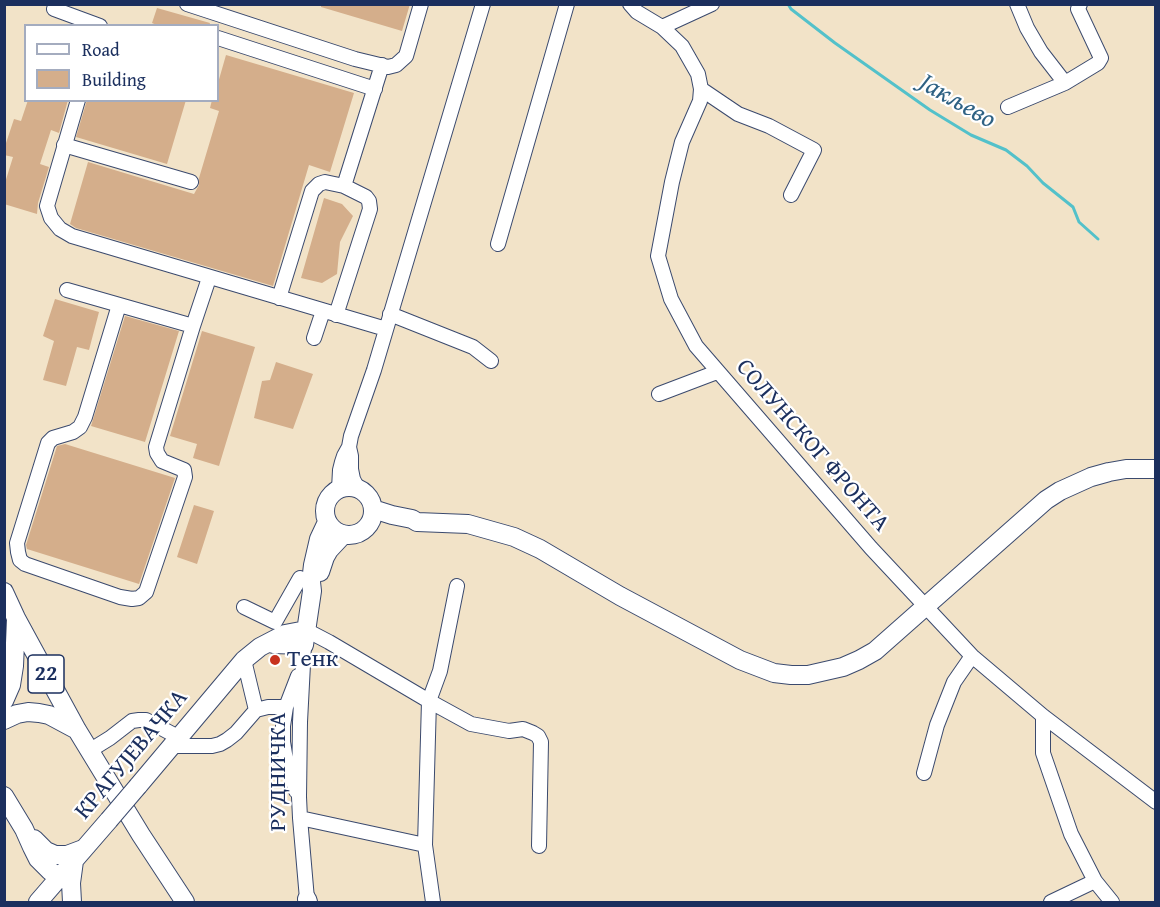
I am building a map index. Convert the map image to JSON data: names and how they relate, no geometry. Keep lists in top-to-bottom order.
{
  "streets": {
    "main road": ["22", "КРАГУЈЕВАЧКА"],
    "street": ["СОЛУНСКОГ ФРОНТА", "РУДНИЧКА"]
  },
  "crossings": [
    ["КРАГУЈЕВАЧКА", "РУДНИЧКА"]
  ],
  "water": ["Јакљево"],
  "places": ["Тенк"],
  "legend": ["Road", "Building"]
}
